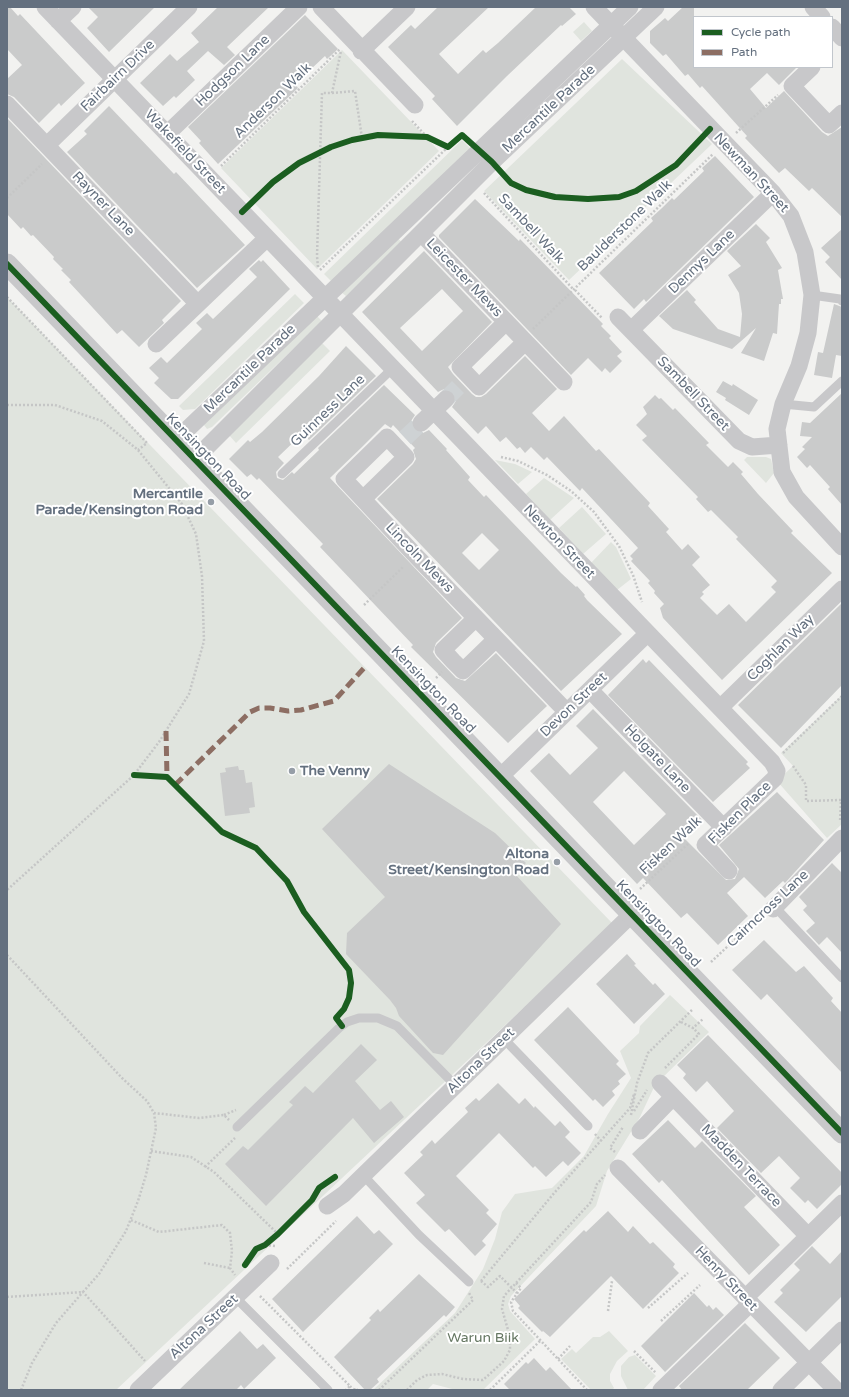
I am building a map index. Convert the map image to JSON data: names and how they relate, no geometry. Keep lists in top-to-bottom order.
{
  "streets": {
    "street": [
      "Hodgson Lane",
      "Fairbairn Drive",
      "Mercantile Parade",
      "Wakefield Street",
      "Newman Street",
      "Rayner Lane",
      "Dennys Lane",
      "Leicester Mews",
      "Sambell Street",
      "Kensington Road",
      "Newton Street",
      "Lincoln Mews",
      "Coghlan Way",
      "Devon Street",
      "Holgate Lane",
      "Fisken Place",
      "Cairncross Lane",
      "Altona Street",
      "Madden Terrace",
      "Henry Street"
    ],
    "lane": ["Guinness Lane"],
    "path": ["Anderson Walk", "Sambell Walk", "Fisken Walk"],
    "cycle path": ["Baulderstone Walk"]
  },
  "crossings": [
    ["Hodgson Lane", "Wakefield Street"],
    ["Fairbairn Drive", "Wakefield Street"],
    ["Fairbairn Drive", "Rayner Lane"],
    ["Anderson Walk", "Wakefield Street"],
    ["Mercantile Parade", "Wakefield Street"],
    ["Mercantile Parade", "Newman Street"],
    ["Mercantile Parade", "Sambell Walk"],
    ["Mercantile Parade", "Leicester Mews"],
    ["Mercantile Parade", "Kensington Road"],
    ["Mercantile Parade", "Newton Street"],
    ["Newman Street", "Baulderstone Walk"],
    ["Newman Street", "Dennys Lane"],
    ["Newman Street", "Sambell Street"],
    ["Baulderstone Walk", "Sambell Walk"],
    ["Dennys Lane", "Sambell Street"],
    ["Guinness Lane", "Newton Street"],
    ["Kensington Road", "Devon Street"],
    ["Kensington Road", "Altona Street"],
    ["Newton Street", "Coghlan Way"],
    ["Newton Street", "Devon Street"],
    ["Newton Street", "Fisken Place"],
    ["Lincoln Mews", "Devon Street"],
    ["Devon Street", "Holgate Lane"],
    ["Holgate Lane", "Fisken Place"]
  ],
  "parks": ["Warun Biik"],
  "places": ["Mercantile Parade/Kensington Road", "The Venny", "Altona Street/Kensington Road"],
  "legend": ["Cycle path", "Path"]
}
